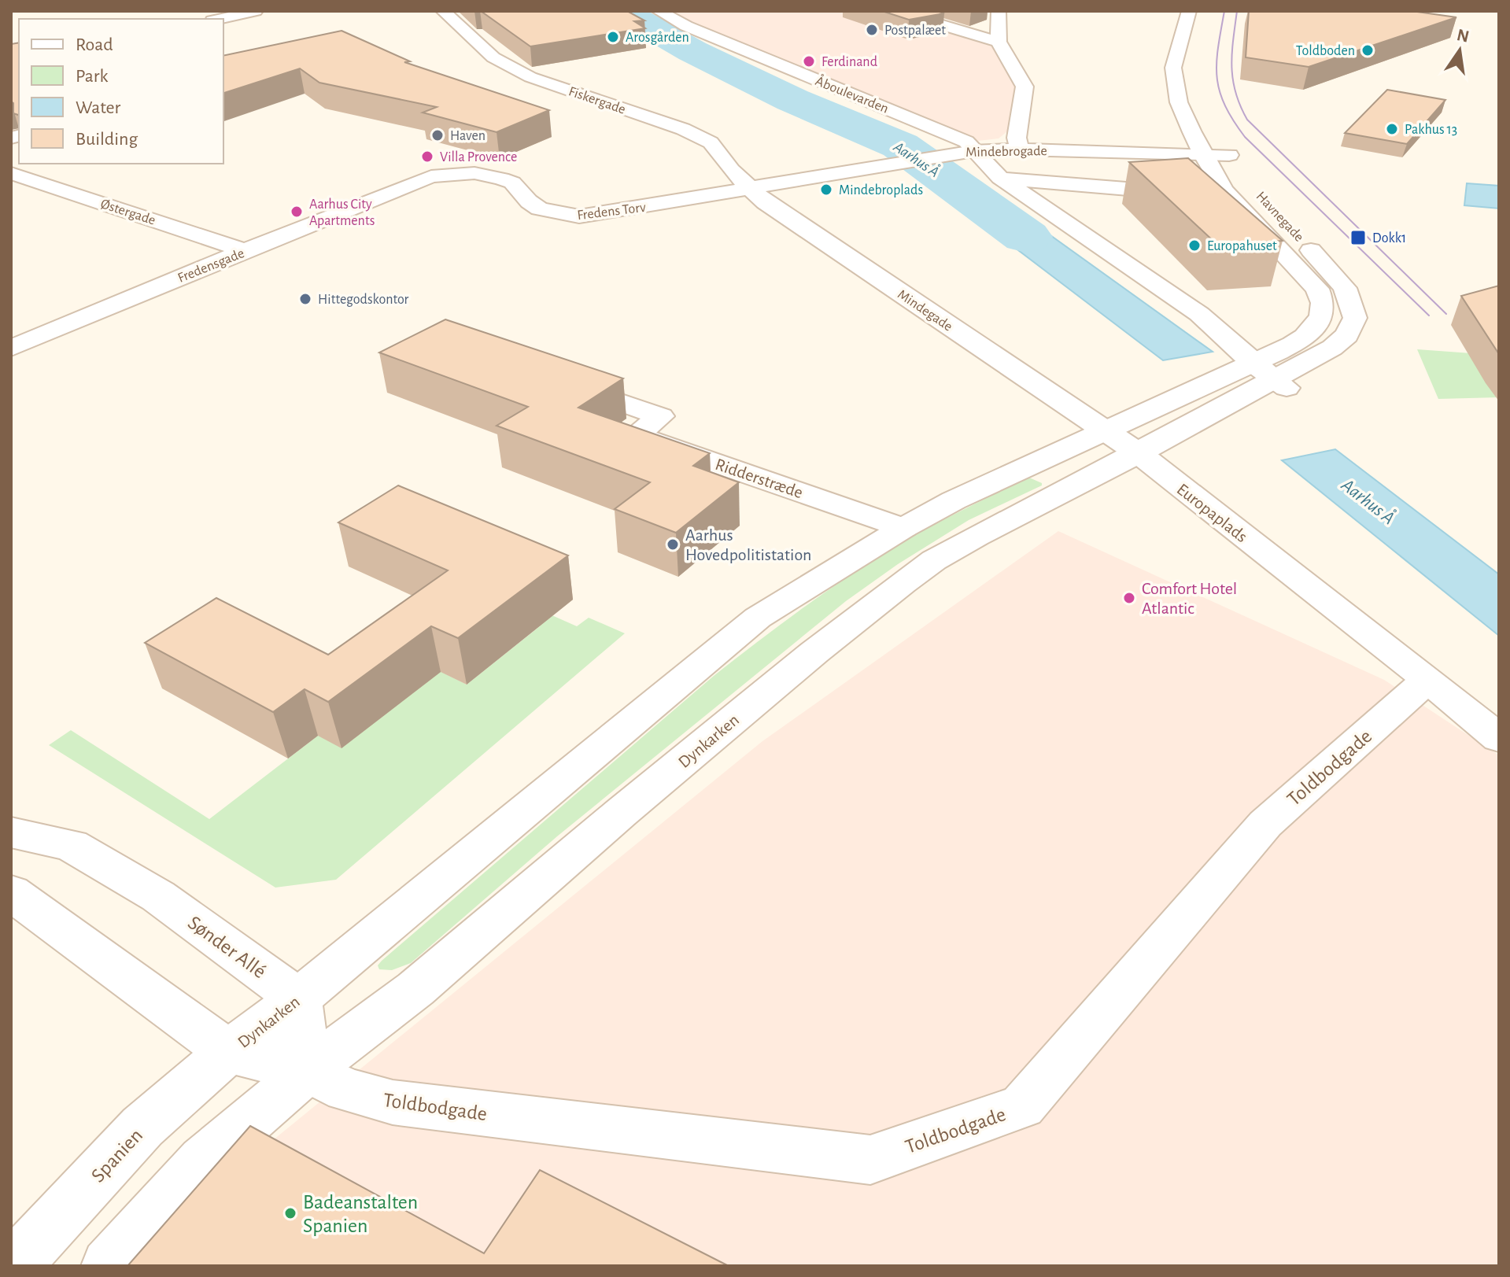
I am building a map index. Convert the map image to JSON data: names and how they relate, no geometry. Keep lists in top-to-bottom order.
{
  "streets": {
    "street": [
      "Åboulevarden",
      "Fiskergade",
      "Mindebrogade",
      "Fredens Torv",
      "Østergade",
      "Havnegade",
      "Fredensgade",
      "Mindegade",
      "Ridderstræde",
      "Europaplads",
      "Dynkarken",
      "Toldbodgade",
      "Sønder Allé",
      "Spanien"
    ]
  },
  "crossings": [
    ["Åboulevarden", "Mindebrogade"],
    ["Fiskergade", "Mindebrogade"],
    ["Fiskergade", "Fredens Torv"],
    ["Fiskergade", "Mindegade"],
    ["Mindebrogade", "Fredens Torv"],
    ["Mindebrogade", "Havnegade"],
    ["Mindebrogade", "Mindegade"],
    ["Fredens Torv", "Fredensgade"],
    ["Fredens Torv", "Mindegade"],
    ["Østergade", "Fredensgade"],
    ["Mindegade", "Europaplads"],
    ["Mindegade", "Dynkarken"],
    ["Ridderstræde", "Dynkarken"],
    ["Europaplads", "Dynkarken"],
    ["Europaplads", "Toldbodgade"],
    ["Dynkarken", "Toldbodgade"],
    ["Dynkarken", "Sønder Allé"],
    ["Dynkarken", "Spanien"]
  ],
  "water": ["Aarhus Å"],
  "places": {
    "other": [
      "Postpalæet",
      "Arosgården",
      "Toldboden",
      "Ferdinand",
      "Pakhus 13",
      "Haven",
      "Villa Provence",
      "Mindebroplads",
      "Aarhus City Apartments",
      "Europahuset",
      "Hittegodskontor",
      "Aarhus Hovedpolitistation",
      "Comfort Hotel Atlantic",
      "Badeanstalten Spanien"
    ],
    "transit": ["Dokk1"]
  },
  "legend": [
    "Road",
    "Park",
    "Water",
    "Building"
  ],
  "north": "top"
}
